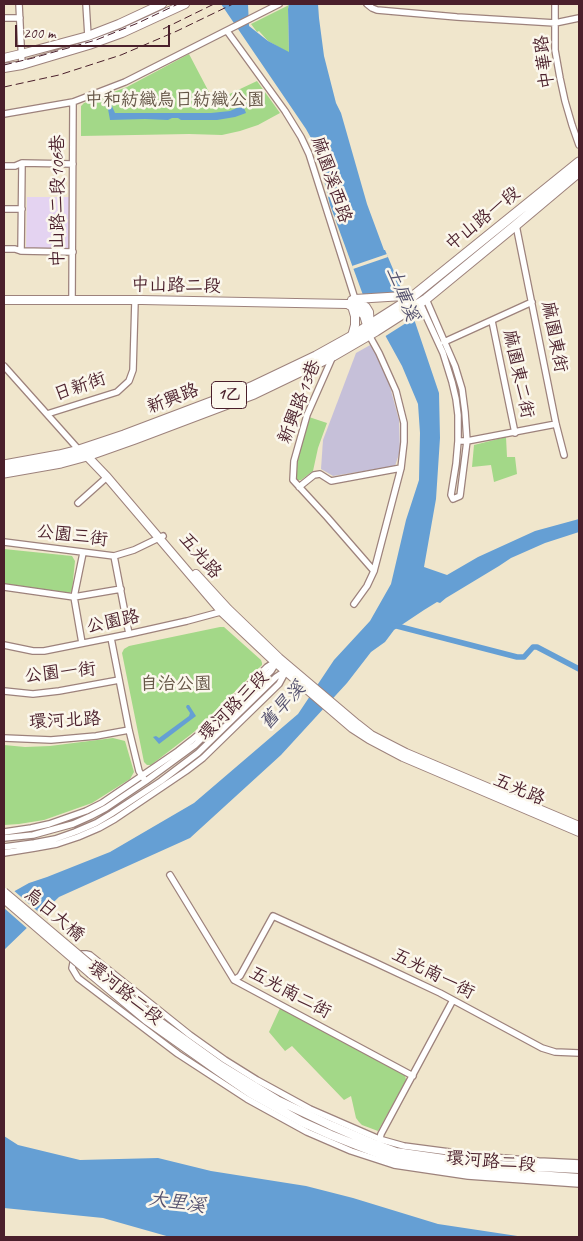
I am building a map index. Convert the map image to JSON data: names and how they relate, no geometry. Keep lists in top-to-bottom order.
{
  "streets": {
    "main road": ["中山路一段", "1乙", "新興路"],
    "street": [
      "中華路",
      "麻園溪西路",
      "中山路二段106巷",
      "中山路二段",
      "麻園東街",
      "麻園東二街",
      "日新街",
      "新興路13巷",
      "公園三街",
      "五光路",
      "公園路",
      "公園一街",
      "環河路三段",
      "環河北路",
      "烏日大橋",
      "五光南一街",
      "環河路二段",
      "五光南二街"
    ]
  },
  "crossings": [
    ["麻園溪西路", "中山路二段"],
    ["中山路二段106巷", "中山路二段"],
    ["中山路一段", "麻園東街"],
    ["中山路一段", "1乙"],
    ["中山路二段", "日新街"],
    ["中山路二段", "1乙"],
    ["中山路二段", "新興路"],
    ["麻園東街", "麻園東二街"],
    ["日新街", "五光路"],
    ["1乙", "新興路"],
    ["新興路", "新興路13巷"],
    ["新興路", "五光路"],
    ["公園三街", "五光路"],
    ["五光路", "公園路"],
    ["五光路", "環河路三段"],
    ["烏日大橋", "環河路二段"],
    ["五光南一街", "五光南二街"]
  ],
  "water": ["土庫溪", "舊旱溪", "大里溪"],
  "parks": ["中和紡織烏日紡織公園", "自治公園"],
  "scale_bar": "200 m"
}
